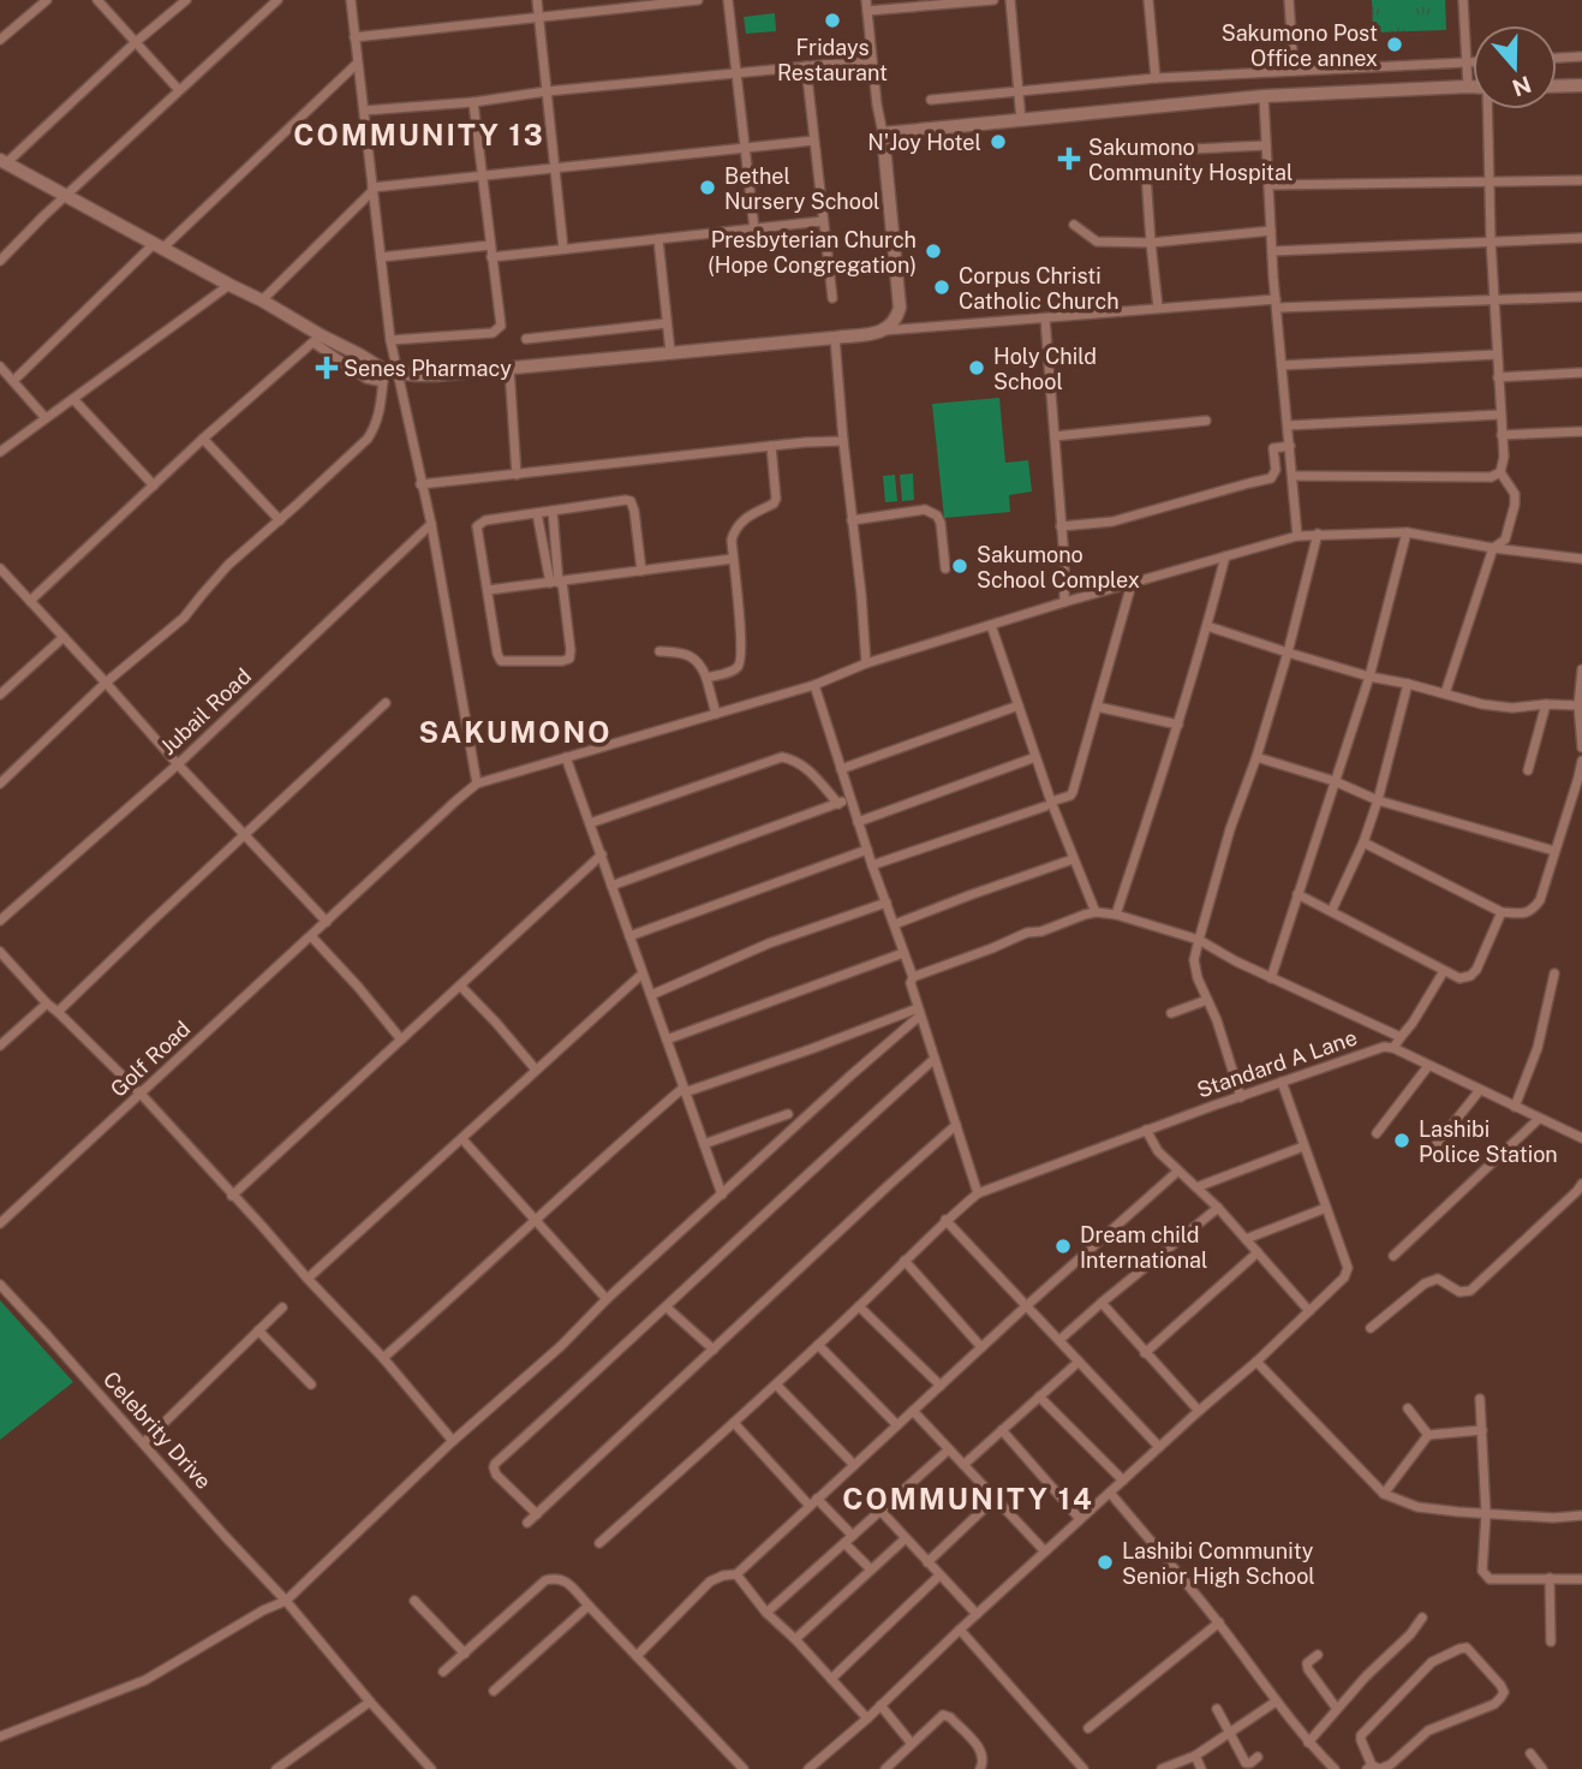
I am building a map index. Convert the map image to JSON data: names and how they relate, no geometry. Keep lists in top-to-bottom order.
{
  "streets": {
    "street": [
      "Jubail Road",
      "Golf Road",
      "Standard A Lane",
      "Celebrity Drive"
    ]
  },
  "districts": ["COMMUNITY 13", "SAKUMONO", "COMMUNITY 14"],
  "places": {
    "other": [
      "Fridays Restaurant",
      "Sakumono Post Office annex",
      "N'Joy Hotel",
      "Bethel Nursery School",
      "Presbyterian Church (Hope Congregation)",
      "Corpus Christi Catholic Church",
      "Holy Child School",
      "Sakumono School Complex",
      "Lashibi Police Station",
      "Dream child International",
      "Lashibi Community Senior High School"
    ],
    "health": ["Sakumono Community Hospital", "Senes Pharmacy"]
  },
  "north": "bottom"
}
